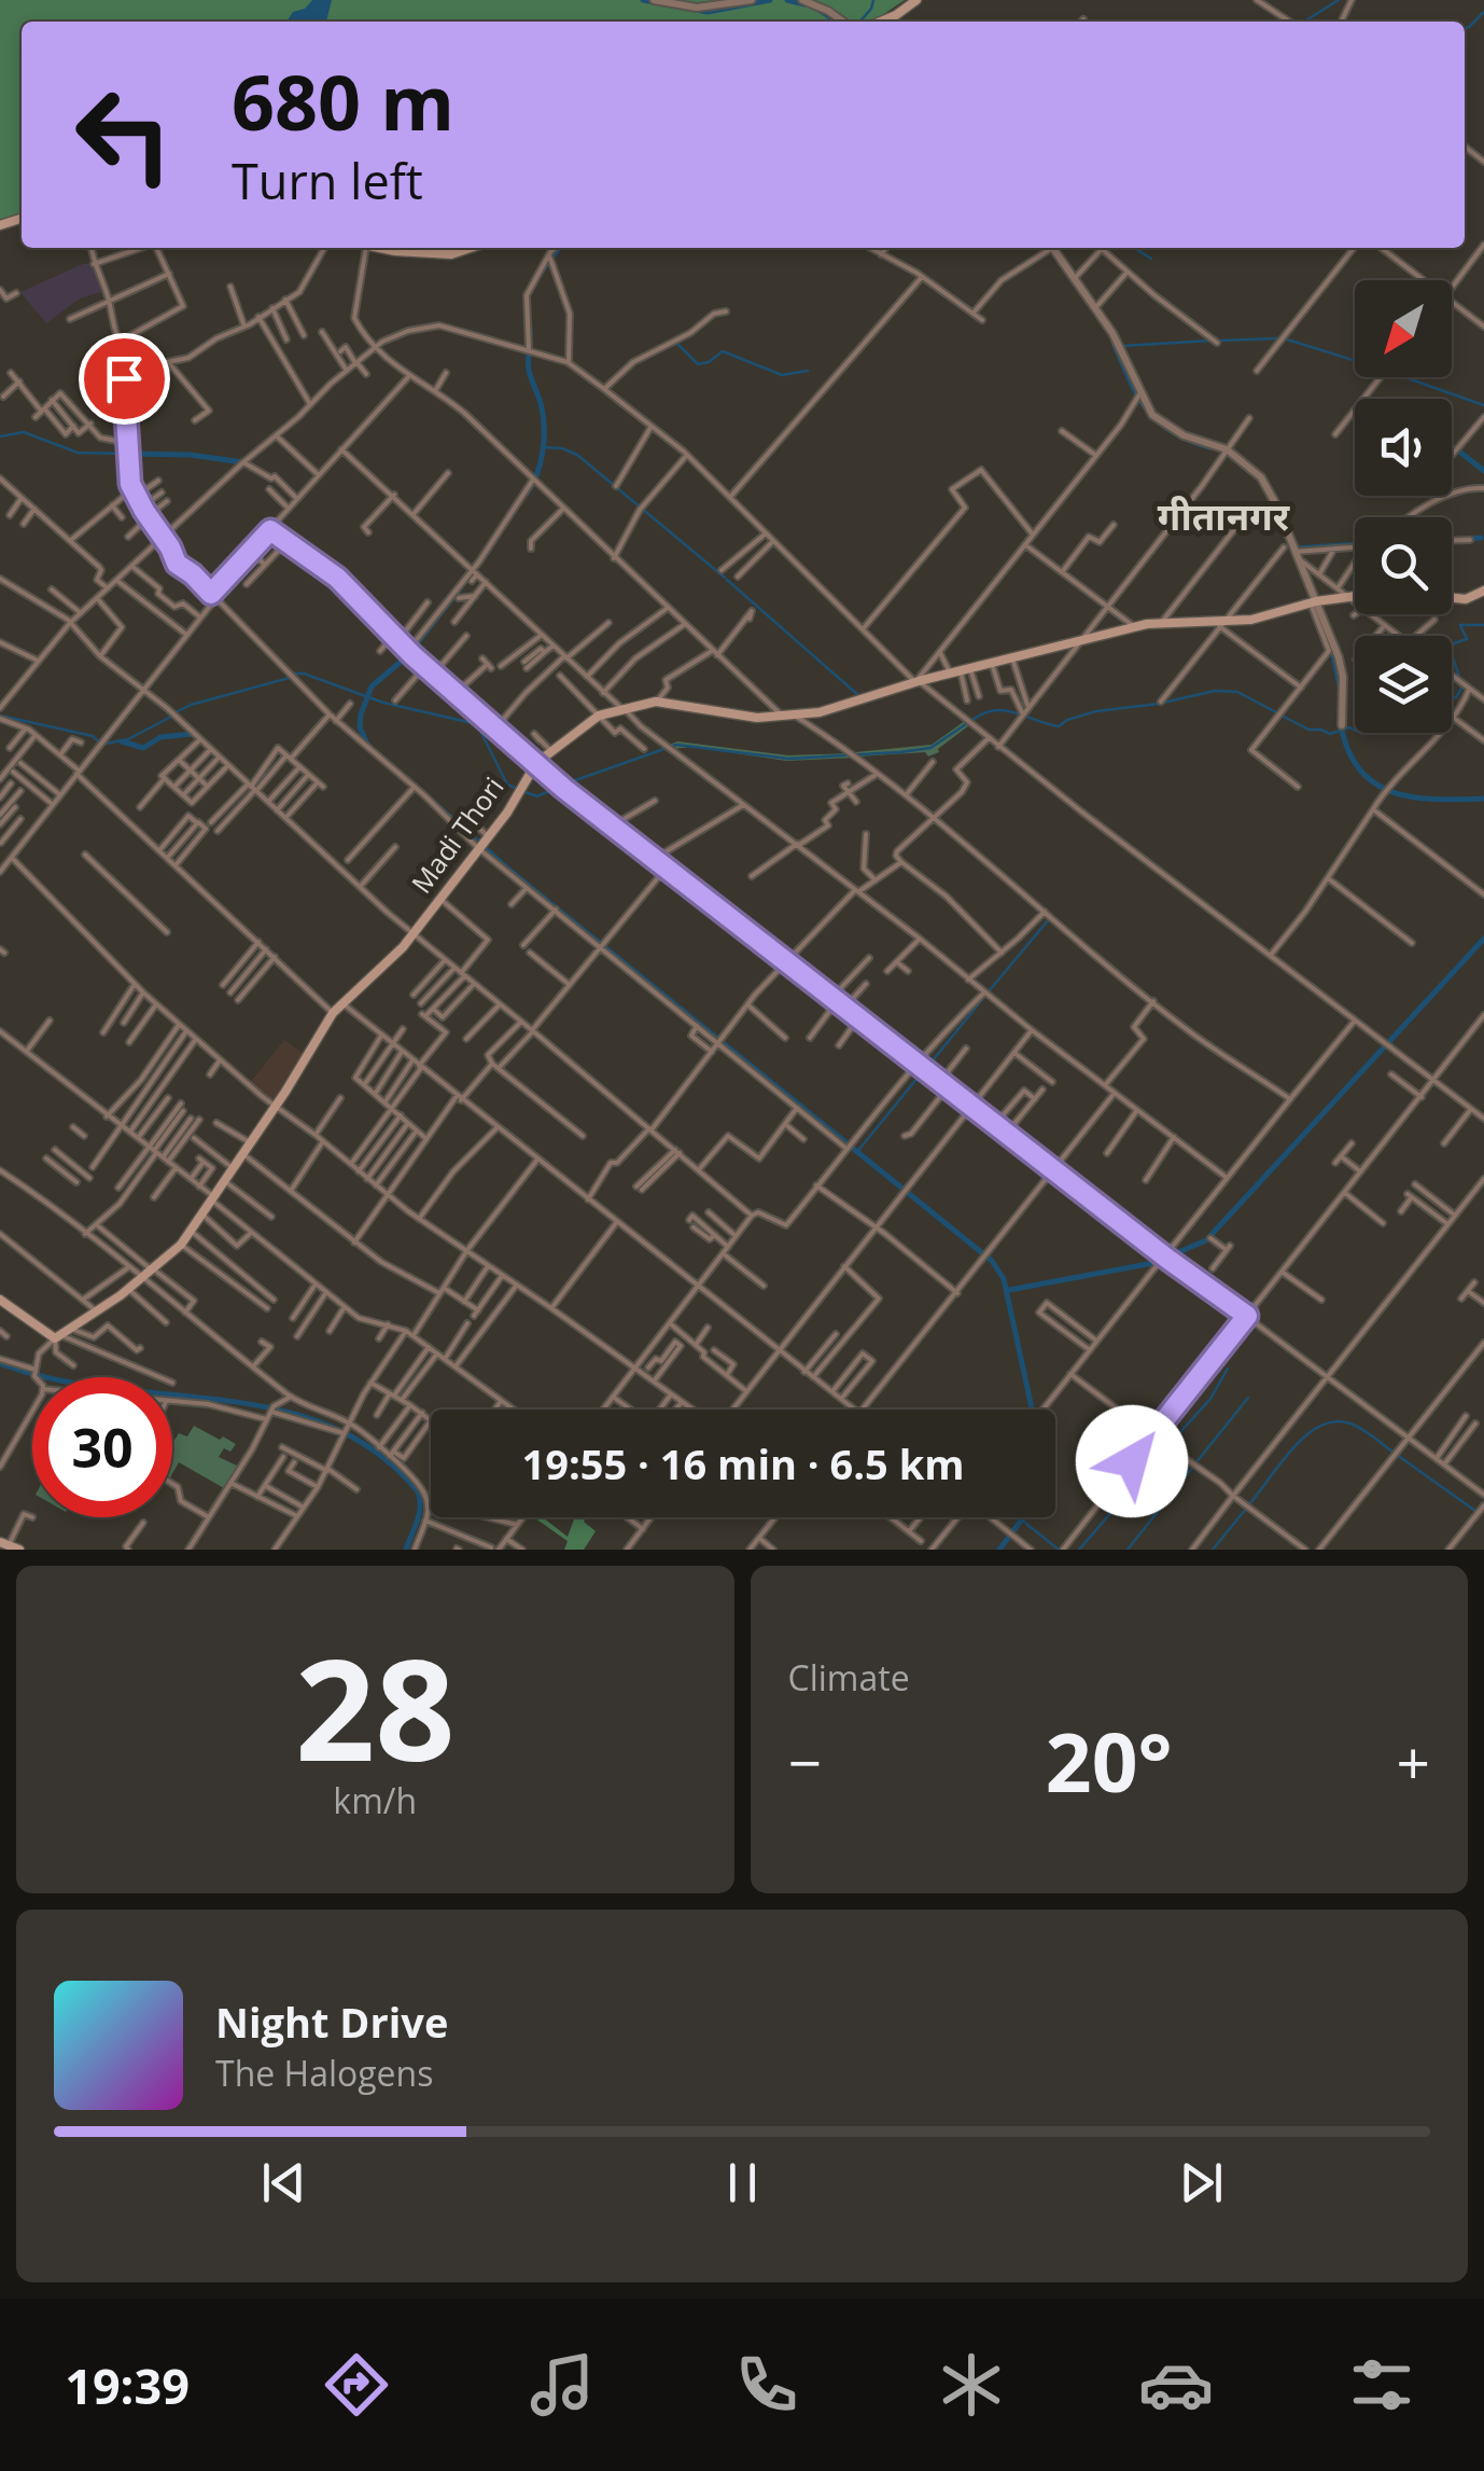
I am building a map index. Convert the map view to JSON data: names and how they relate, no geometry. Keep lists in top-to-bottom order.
{
  "streets": {
    "main road": ["Madi Thori"]
  },
  "districts": ["गीतानगर"],
  "north": "bottom left",
  "page": {
    "turn": ["680 m", "Turn left"],
    "limit": "30",
    "trip": "19:55 · 16 min · 6.5 km",
    "tile": [
      ["28", "km/h"],
      "Climate"
    ],
    "heat": ["−", "20°", "+"],
    "song": ["Night Drive", "The Halogens"],
    "tabs": "19:39"
  }
}
